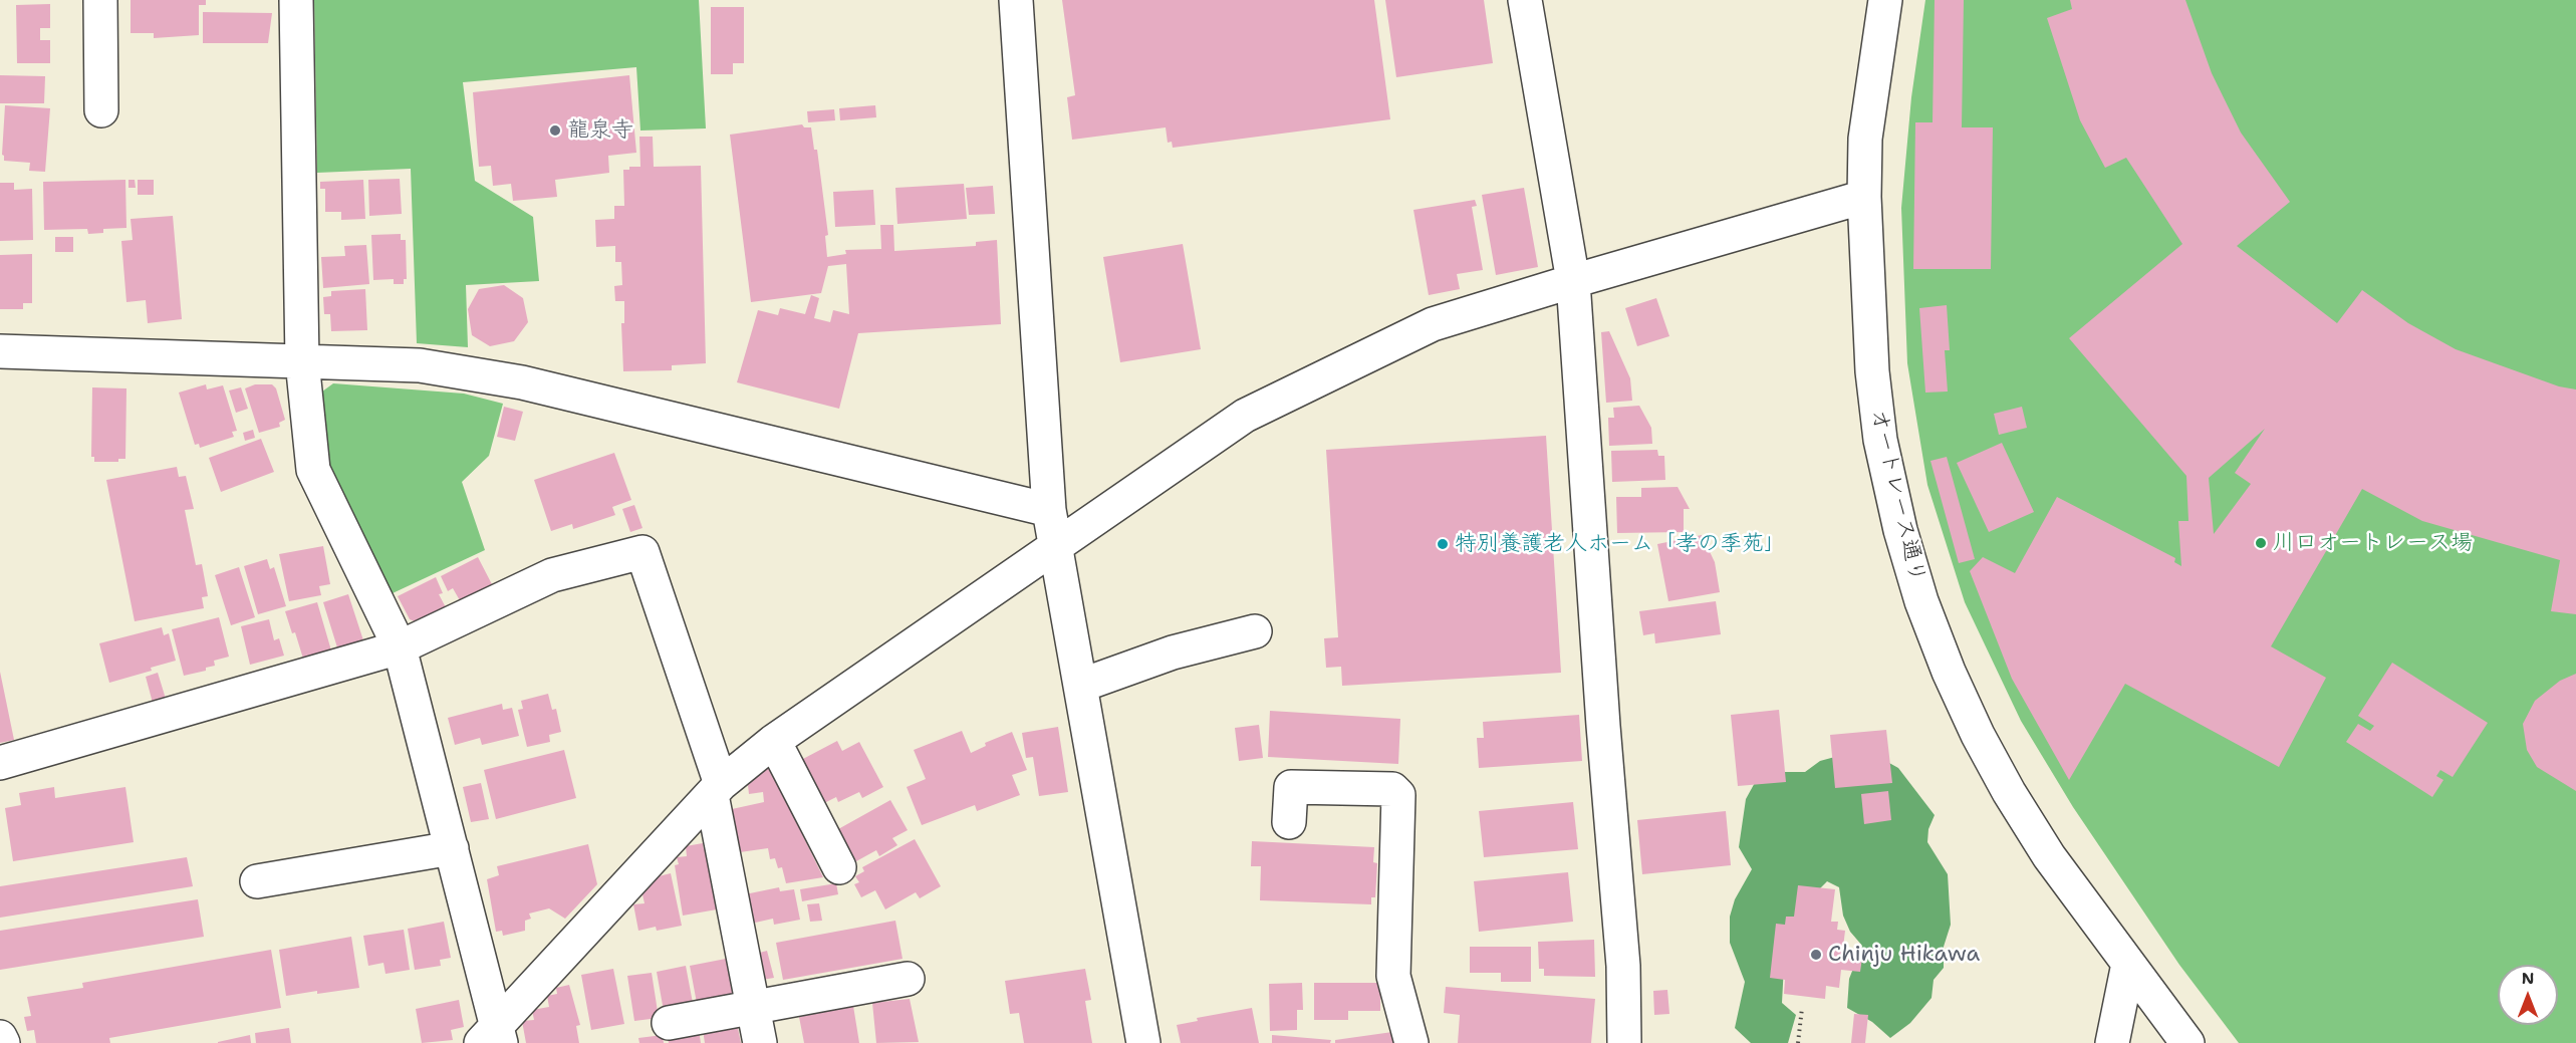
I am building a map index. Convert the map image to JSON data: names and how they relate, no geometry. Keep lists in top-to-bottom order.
{
  "streets": {
    "street": ["オートレース通り"]
  },
  "places": [
    "龍泉寺",
    "川口オートレース場",
    "特別養護老人ホーム「孝の季苑」",
    "Chinju Hikawa"
  ],
  "north": "top"
}
